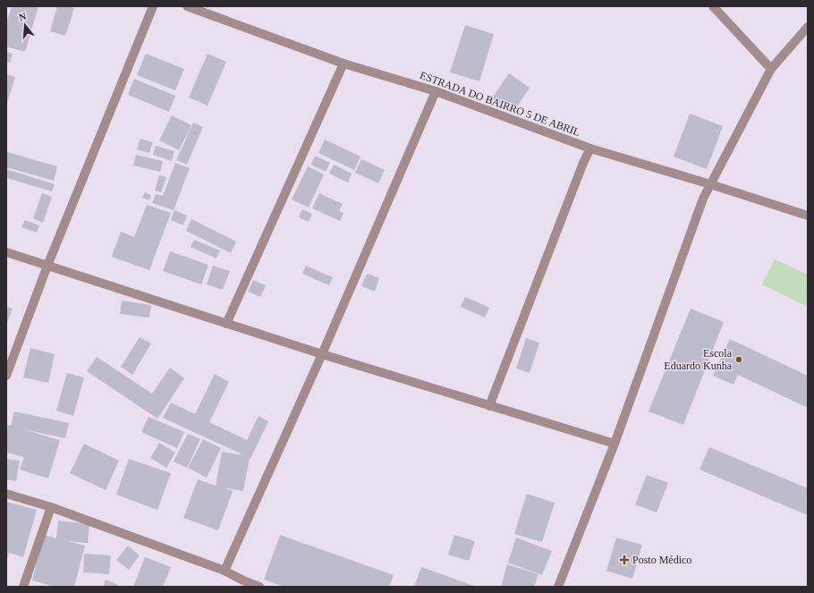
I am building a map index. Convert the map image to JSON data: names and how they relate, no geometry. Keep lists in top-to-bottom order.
{
  "streets": {
    "street": ["ESTRADA DO BAIRRO 5 DE ABRIL"]
  },
  "places": {
    "other": ["Escola Eduardo Kunha"],
    "health": ["Posto Médico"]
  },
  "north": "top"
}
